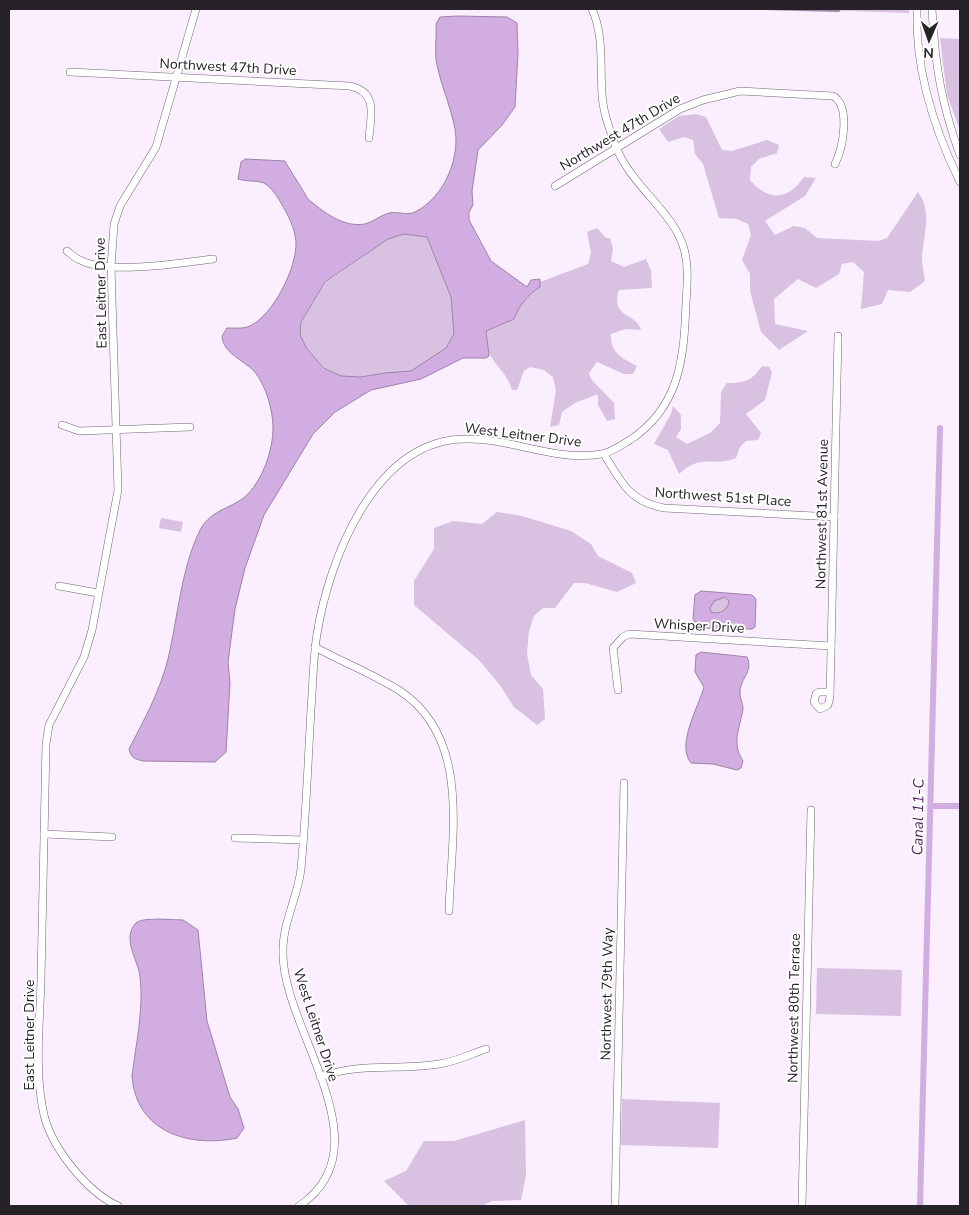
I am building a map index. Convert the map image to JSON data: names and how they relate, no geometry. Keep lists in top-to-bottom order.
{
  "streets": {
    "street": [
      "Northwest 47th Drive",
      "East Leitner Drive",
      "West Leitner Drive",
      "Northwest 51st Place",
      "Northwest 81st Avenue",
      "Whisper Drive",
      "Northwest 79th Way",
      "Northwest 80th Terrace"
    ]
  },
  "crossings": [
    ["Northwest 47th Drive", "East Leitner Drive"],
    ["Northwest 47th Drive", "West Leitner Drive"],
    ["West Leitner Drive", "Northwest 51st Place"],
    ["Northwest 51st Place", "Northwest 81st Avenue"],
    ["Northwest 81st Avenue", "Whisper Drive"]
  ],
  "water": ["Canal 11-C"],
  "north": "bottom"
}
